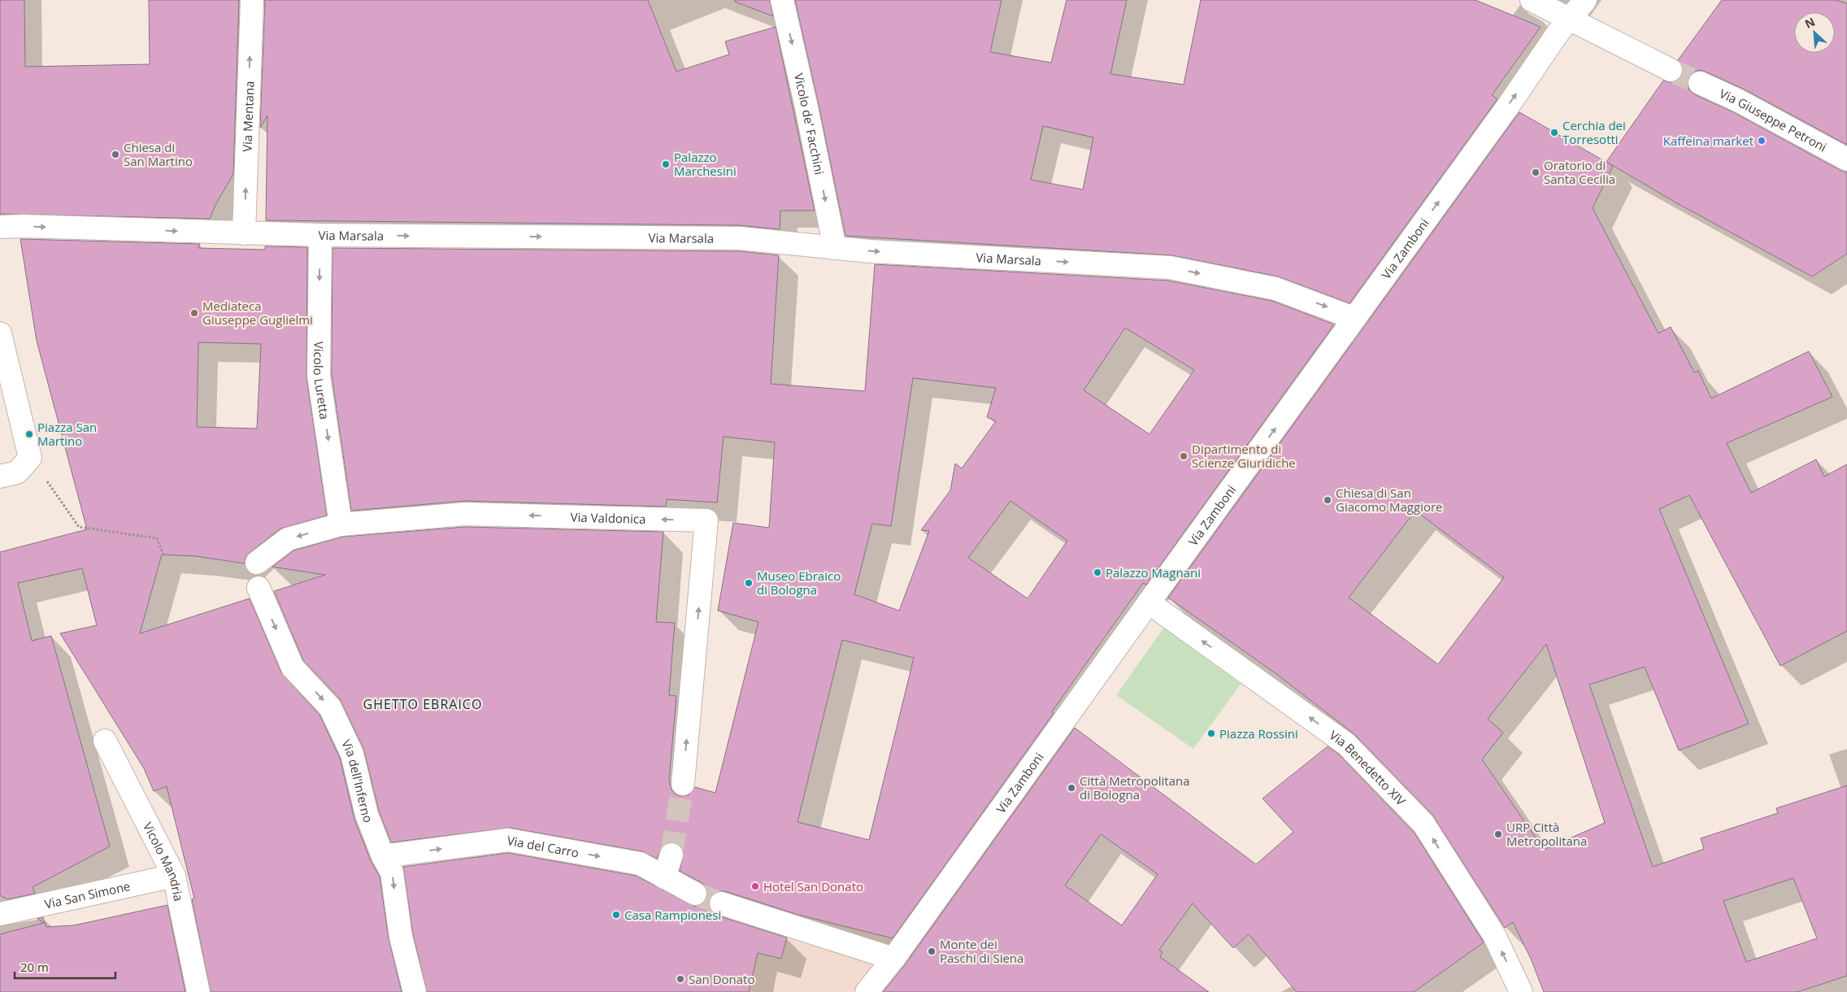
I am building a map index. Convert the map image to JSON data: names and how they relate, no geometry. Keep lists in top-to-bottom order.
{
  "streets": {
    "street": [
      "Via Mentana",
      "Via Giuseppe Petroni",
      "Vicolo de' Facchini",
      "Via Marsala",
      "Via Zamboni",
      "Vicolo Luretta",
      "Via Valdonica",
      "Via Benedetto XIV",
      "Via dell'Inferno",
      "Via del Carro",
      "Vicolo Mandria",
      "Via San Simone"
    ]
  },
  "crossings": [
    ["Via Mentana", "Via Marsala"],
    ["Vicolo de' Facchini", "Via Marsala"],
    ["Via Marsala", "Via Zamboni"],
    ["Via Marsala", "Vicolo Luretta"],
    ["Via Zamboni", "Via Benedetto XIV"],
    ["Vicolo Luretta", "Via Valdonica"],
    ["Via dell'Inferno", "Via del Carro"],
    ["Vicolo Mandria", "Via San Simone"]
  ],
  "one_way": [
    "Via Mentana",
    "Vicolo de' Facchini",
    "Via Marsala",
    "Via Zamboni",
    "Vicolo Luretta",
    "Via Benedetto XIV",
    "Via dell'Inferno",
    "Via del Carro"
  ],
  "districts": ["GHETTO EBRAICO"],
  "places": [
    "Cerchia dei Torresotti",
    "Kaffeina market",
    "Chiesa di San Martino",
    "Palazzo Marchesini",
    "Oratorio di Santa Cecilia",
    "Mediateca Giuseppe Guglielmi",
    "Piazza San Martino",
    "Dipartimento di Scienze Giuridiche",
    "Chiesa di San Giacomo Maggiore",
    "Palazzo Magnani",
    "Museo Ebraico di Bologna",
    "Piazza Rossini",
    "Città Metropolitana di Bologna",
    "URP Città Metropolitana",
    "Hotel San Donato",
    "Casa Rampionesi",
    "Monte dei Paschi di Siena",
    "San Donato"
  ],
  "scale_bar": "20 m",
  "north": "top left"
}
